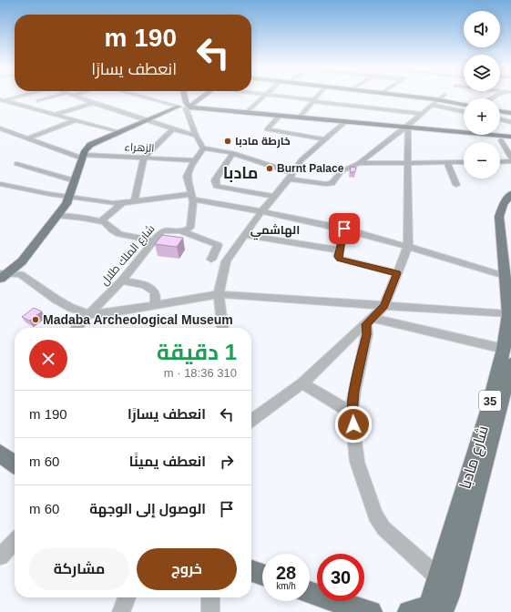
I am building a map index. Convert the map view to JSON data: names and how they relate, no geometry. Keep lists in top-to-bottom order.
{
  "streets": {
    "main road": ["35", "شارع مادبا"],
    "street": ["الزهراء", "شارع الملك طلال"]
  },
  "districts": ["مادبا", "الهاشمي"],
  "places": ["خارطة مادبا", "Burnt Palace", "Madaba Archeological Museum"],
  "page": {
    "map_buttons": ["+", "−"],
    "turn": ["190 m", "انعطف يسارًا"],
    "heading": ["1 دقيقة", "310 m · 18:36"],
    "list": [
      {
        "name": "انعطف يسارًا",
        "value": "190 m"
      },
      {
        "name": "انعطف يمينًا",
        "value": "60 m"
      },
      {
        "name": "الوصول إلى الوجهة",
        "value": "60 m"
      }
    ],
    "buttons": ["خروج", "مشاركة"],
    "speed": "28 km/h",
    "limit": "30"
  }
}
